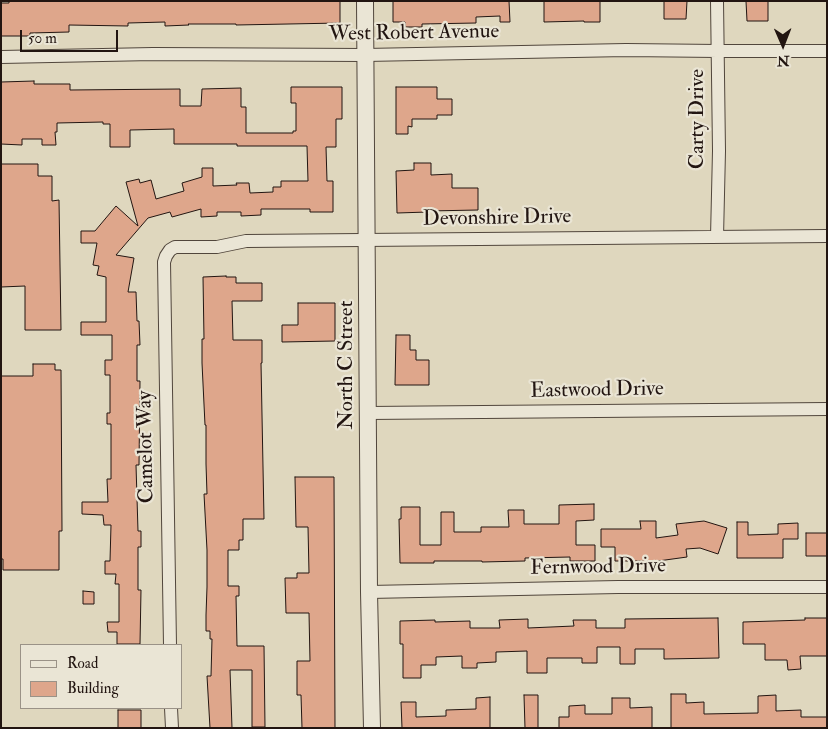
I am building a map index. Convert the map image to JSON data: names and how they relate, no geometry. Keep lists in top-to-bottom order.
{
  "streets": {
    "street": [
      "West Robert Avenue",
      "Carty Drive",
      "Devonshire Drive",
      "North C Street",
      "Eastwood Drive",
      "Camelot Way",
      "Fernwood Drive"
    ]
  },
  "crossings": [
    ["West Robert Avenue", "Carty Drive"],
    ["West Robert Avenue", "North C Street"],
    ["Carty Drive", "Devonshire Drive"],
    ["Devonshire Drive", "North C Street"],
    ["Devonshire Drive", "Camelot Way"],
    ["North C Street", "Eastwood Drive"],
    ["North C Street", "Fernwood Drive"]
  ],
  "legend": ["Road", "Building"],
  "scale_bar": "50 m",
  "north": "bottom"
}
